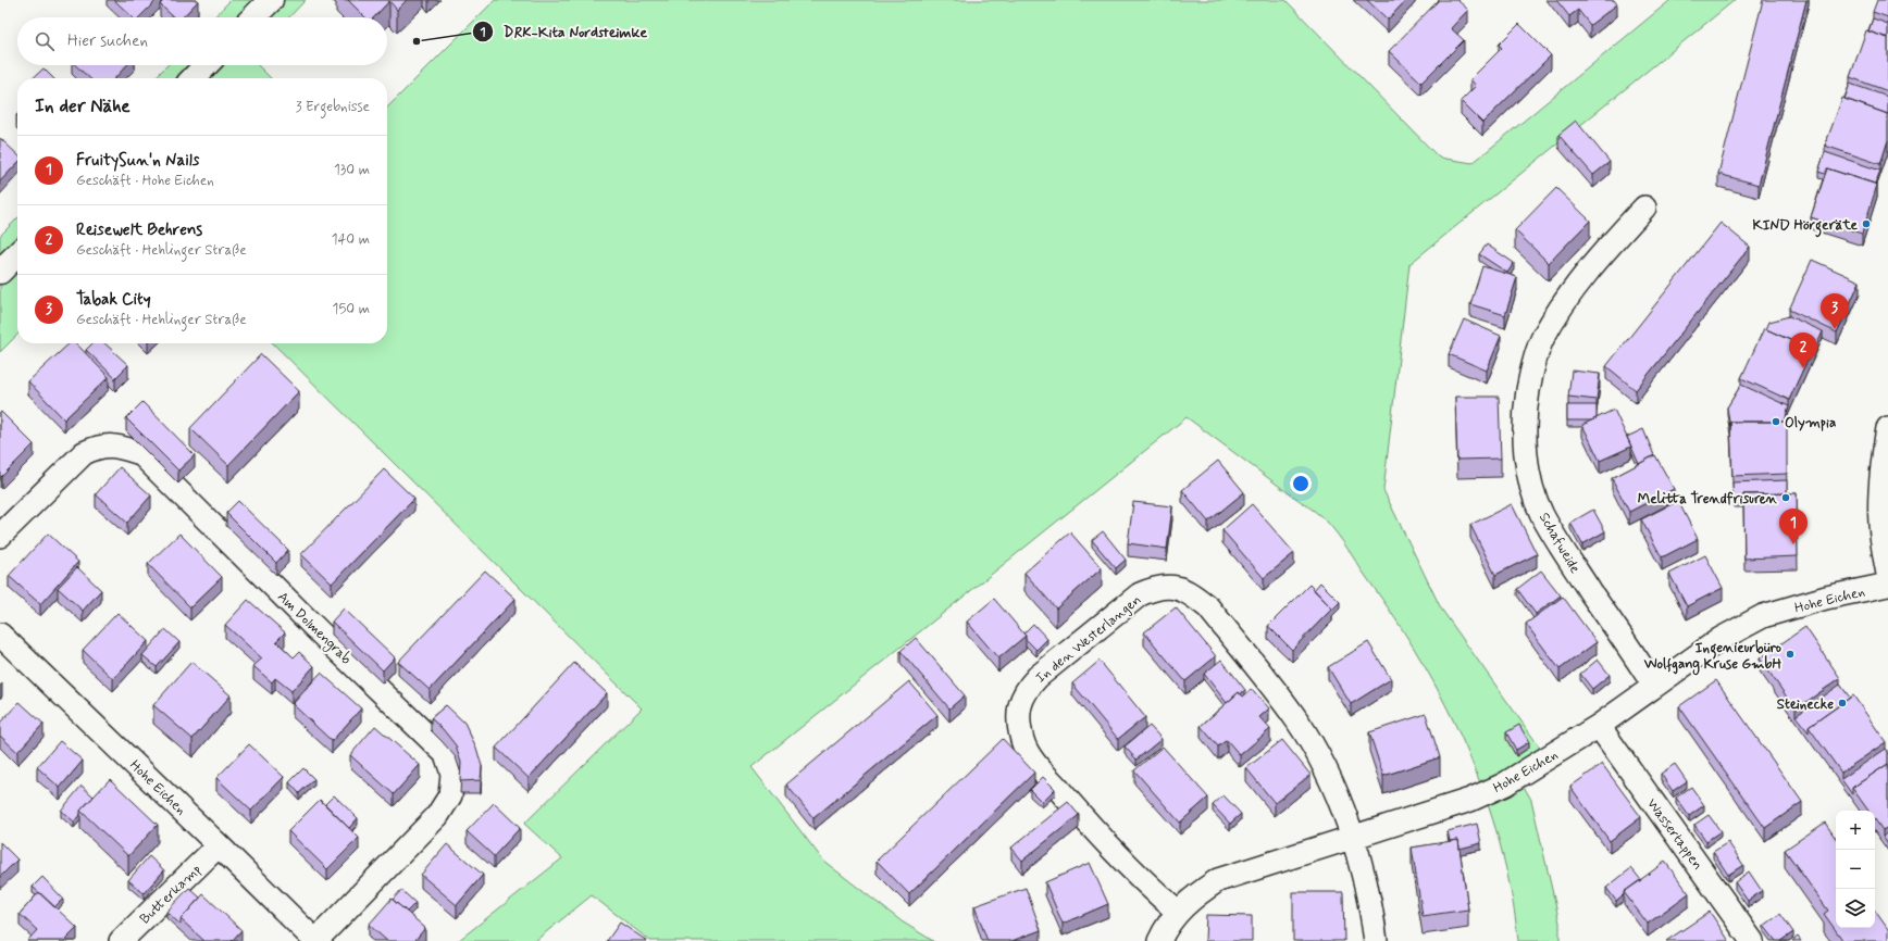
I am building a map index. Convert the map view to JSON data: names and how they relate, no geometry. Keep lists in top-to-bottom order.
{
  "streets": {
    "street": [
      "Schafweide",
      "Hohe Eichen",
      "Am Dolmengrab",
      "In den Westerlangen",
      "Wassertappen",
      "Butterkamp"
    ]
  },
  "crossings": [
    ["Schafweide", "Hohe Eichen"],
    ["Hohe Eichen", "Am Dolmengrab"],
    ["Hohe Eichen", "In den Westerlangen"],
    ["Hohe Eichen", "Wassertappen"],
    ["Hohe Eichen", "Butterkamp"]
  ],
  "places": [
    "DRK-Kita Nordsteimke",
    "KIND Hörgeräte",
    "Olympia",
    "Melitta Trendfrisuren",
    "Ingenieurbüro Wolfgang Kruse GmbH",
    "Steinecke"
  ],
  "page": {
    "search": "Hier suchen",
    "heading": ["In der Nähe", "3 Ergebnisse"],
    "list": [
      {
        "mark": "1",
        "name": "FruitySun'n Nails",
        "note": "Geschäft · Hohe Eichen",
        "value": "130 m"
      },
      {
        "mark": "2",
        "name": "Reisewelt Behrens",
        "note": "Geschäft · Hehlinger Straße",
        "value": "140 m"
      },
      {
        "mark": "3",
        "name": "Tabak City",
        "note": "Geschäft · Hehlinger Straße",
        "value": "150 m"
      }
    ],
    "pins": ["3", "2", "1"],
    "map_buttons": ["+", "−"]
  }
}
